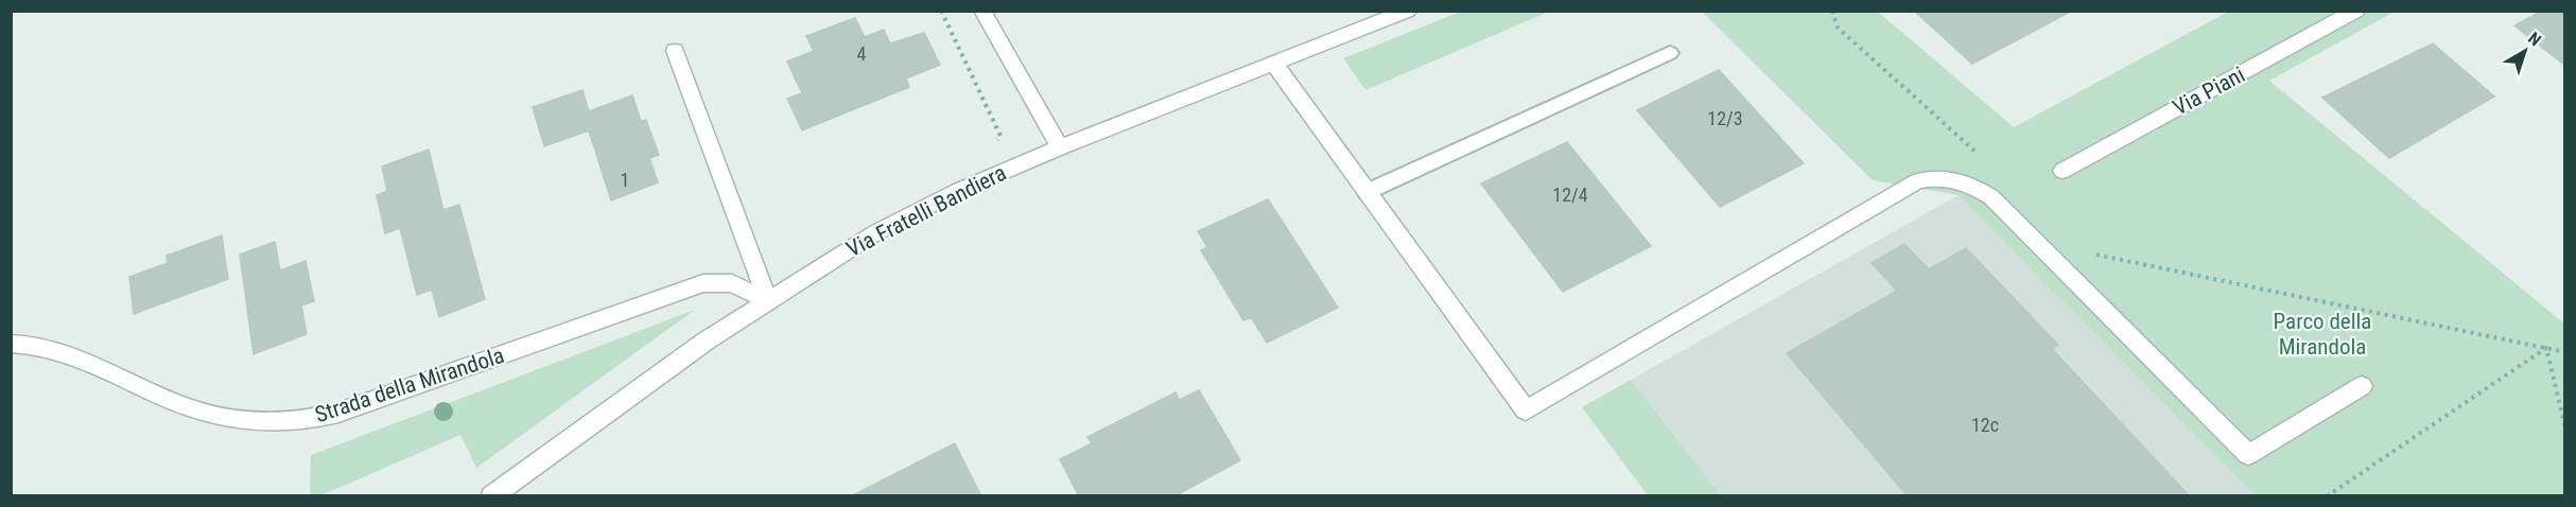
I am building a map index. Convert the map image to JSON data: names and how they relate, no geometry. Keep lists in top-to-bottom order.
{
  "streets": {
    "street": ["Via Piani", "Via Fratelli Bandiera", "Strada della Mirandola"]
  },
  "crossings": [
    ["Via Fratelli Bandiera", "Strada della Mirandola"]
  ],
  "parks": ["Parco della Mirandola"],
  "house_numbers": [
    "4",
    "12/3",
    "1",
    "12/4",
    "12c"
  ],
  "north": "top right"
}
